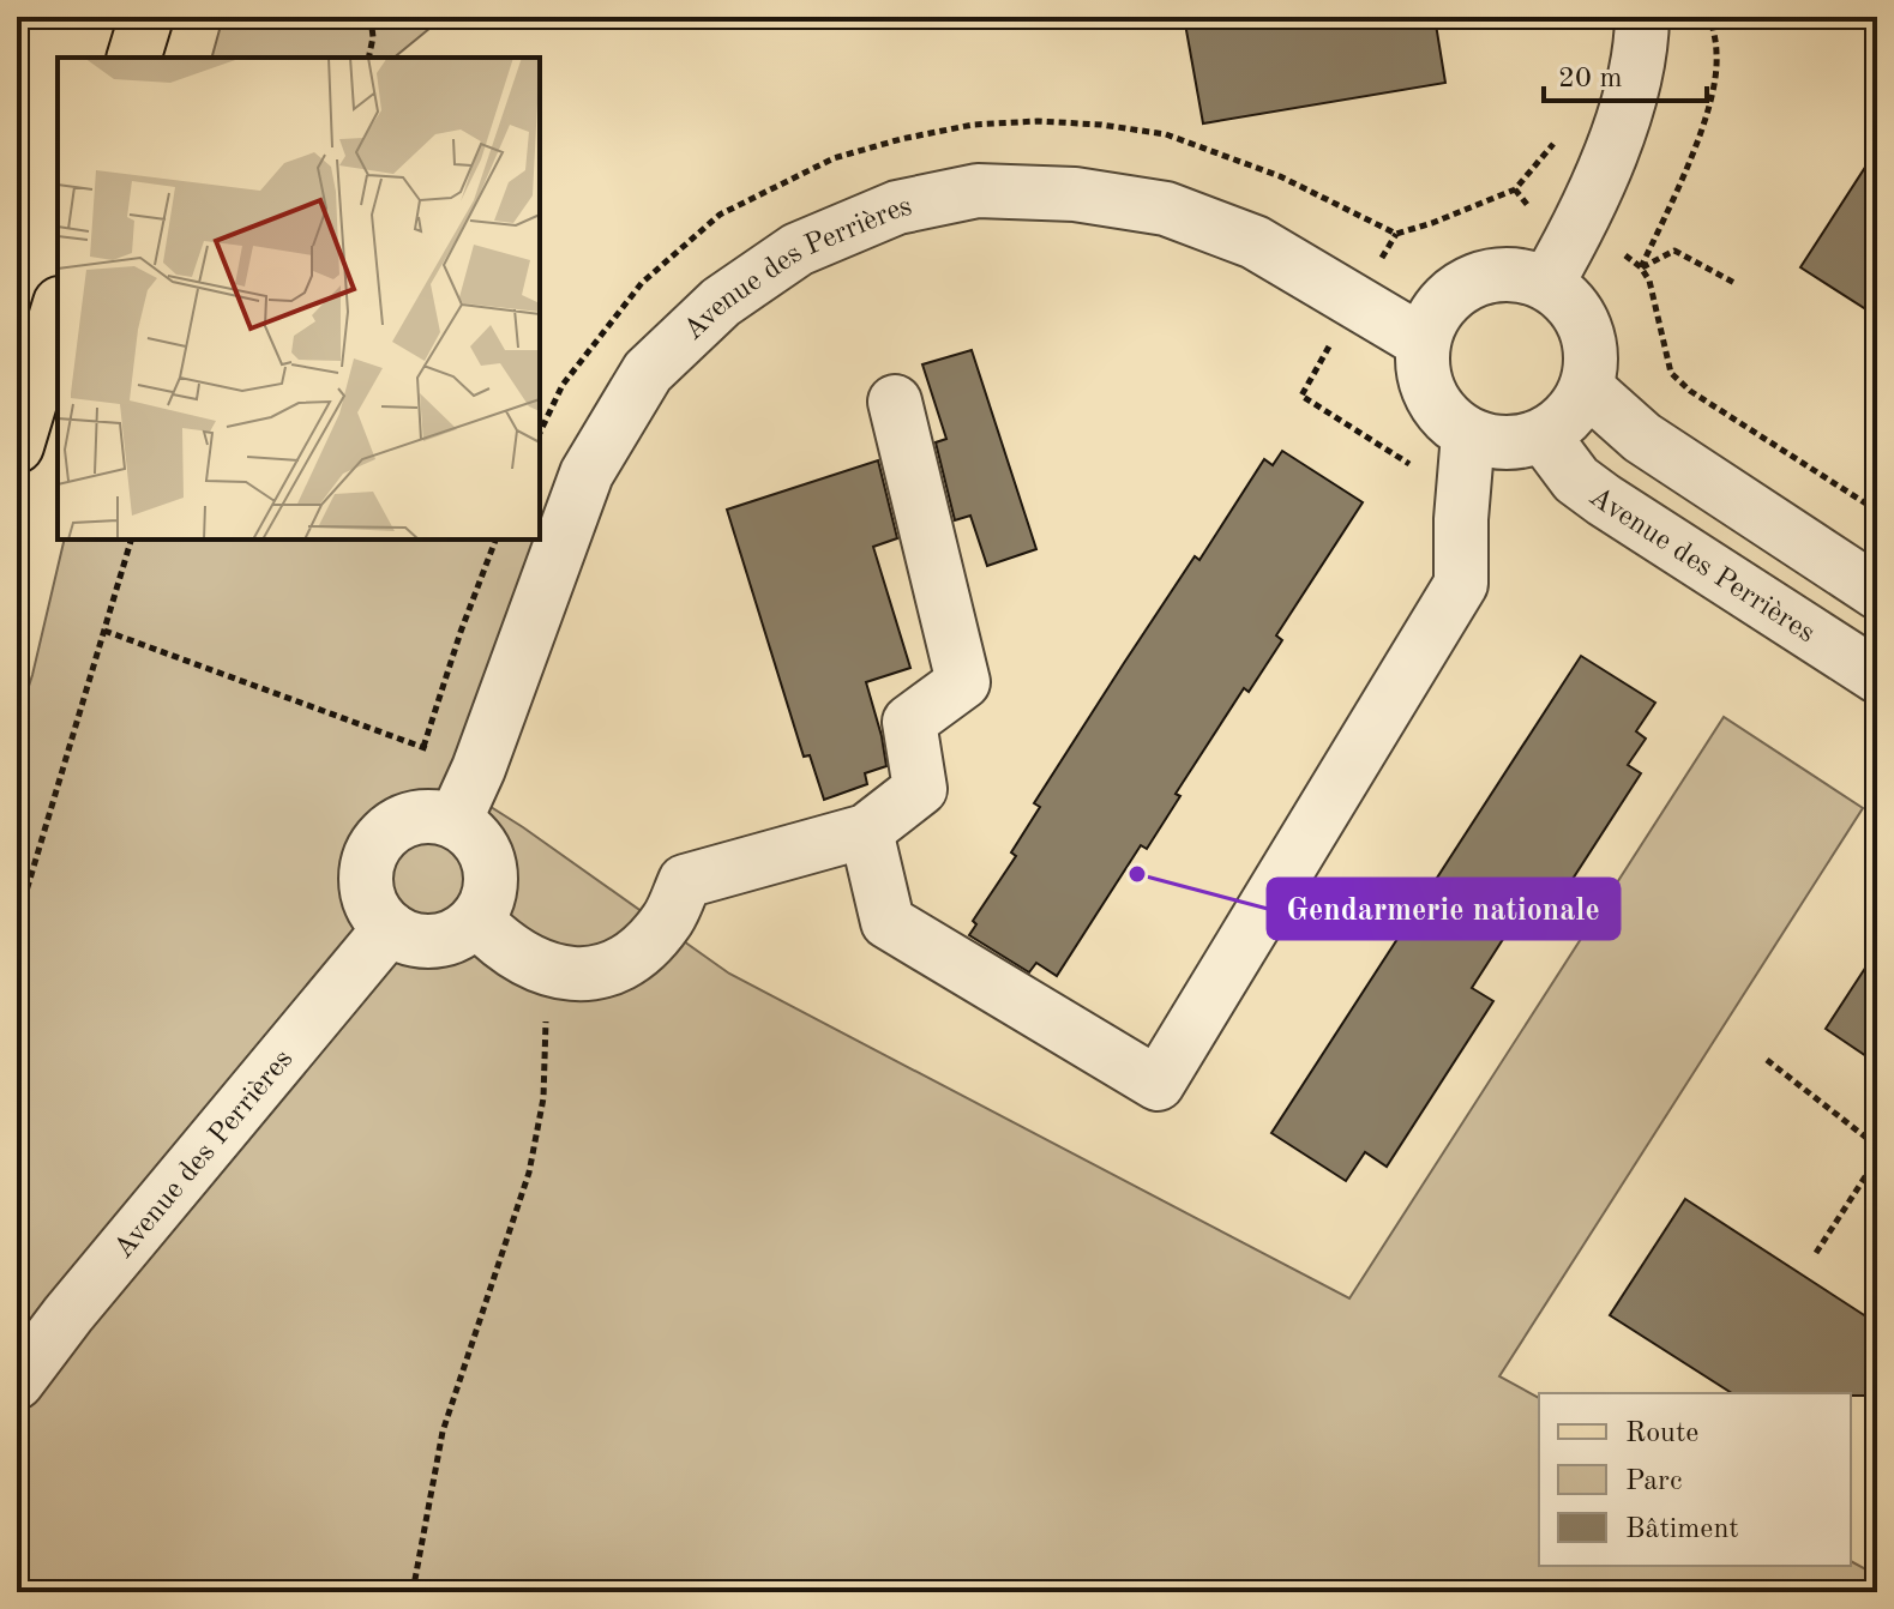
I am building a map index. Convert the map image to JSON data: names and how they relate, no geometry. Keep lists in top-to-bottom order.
{
  "streets": {
    "street": ["Avenue des Perrières"]
  },
  "places": ["Gendarmerie nationale"],
  "legend": ["Route", "Parc", "Bâtiment"],
  "scale_bar": "20 m"
}
